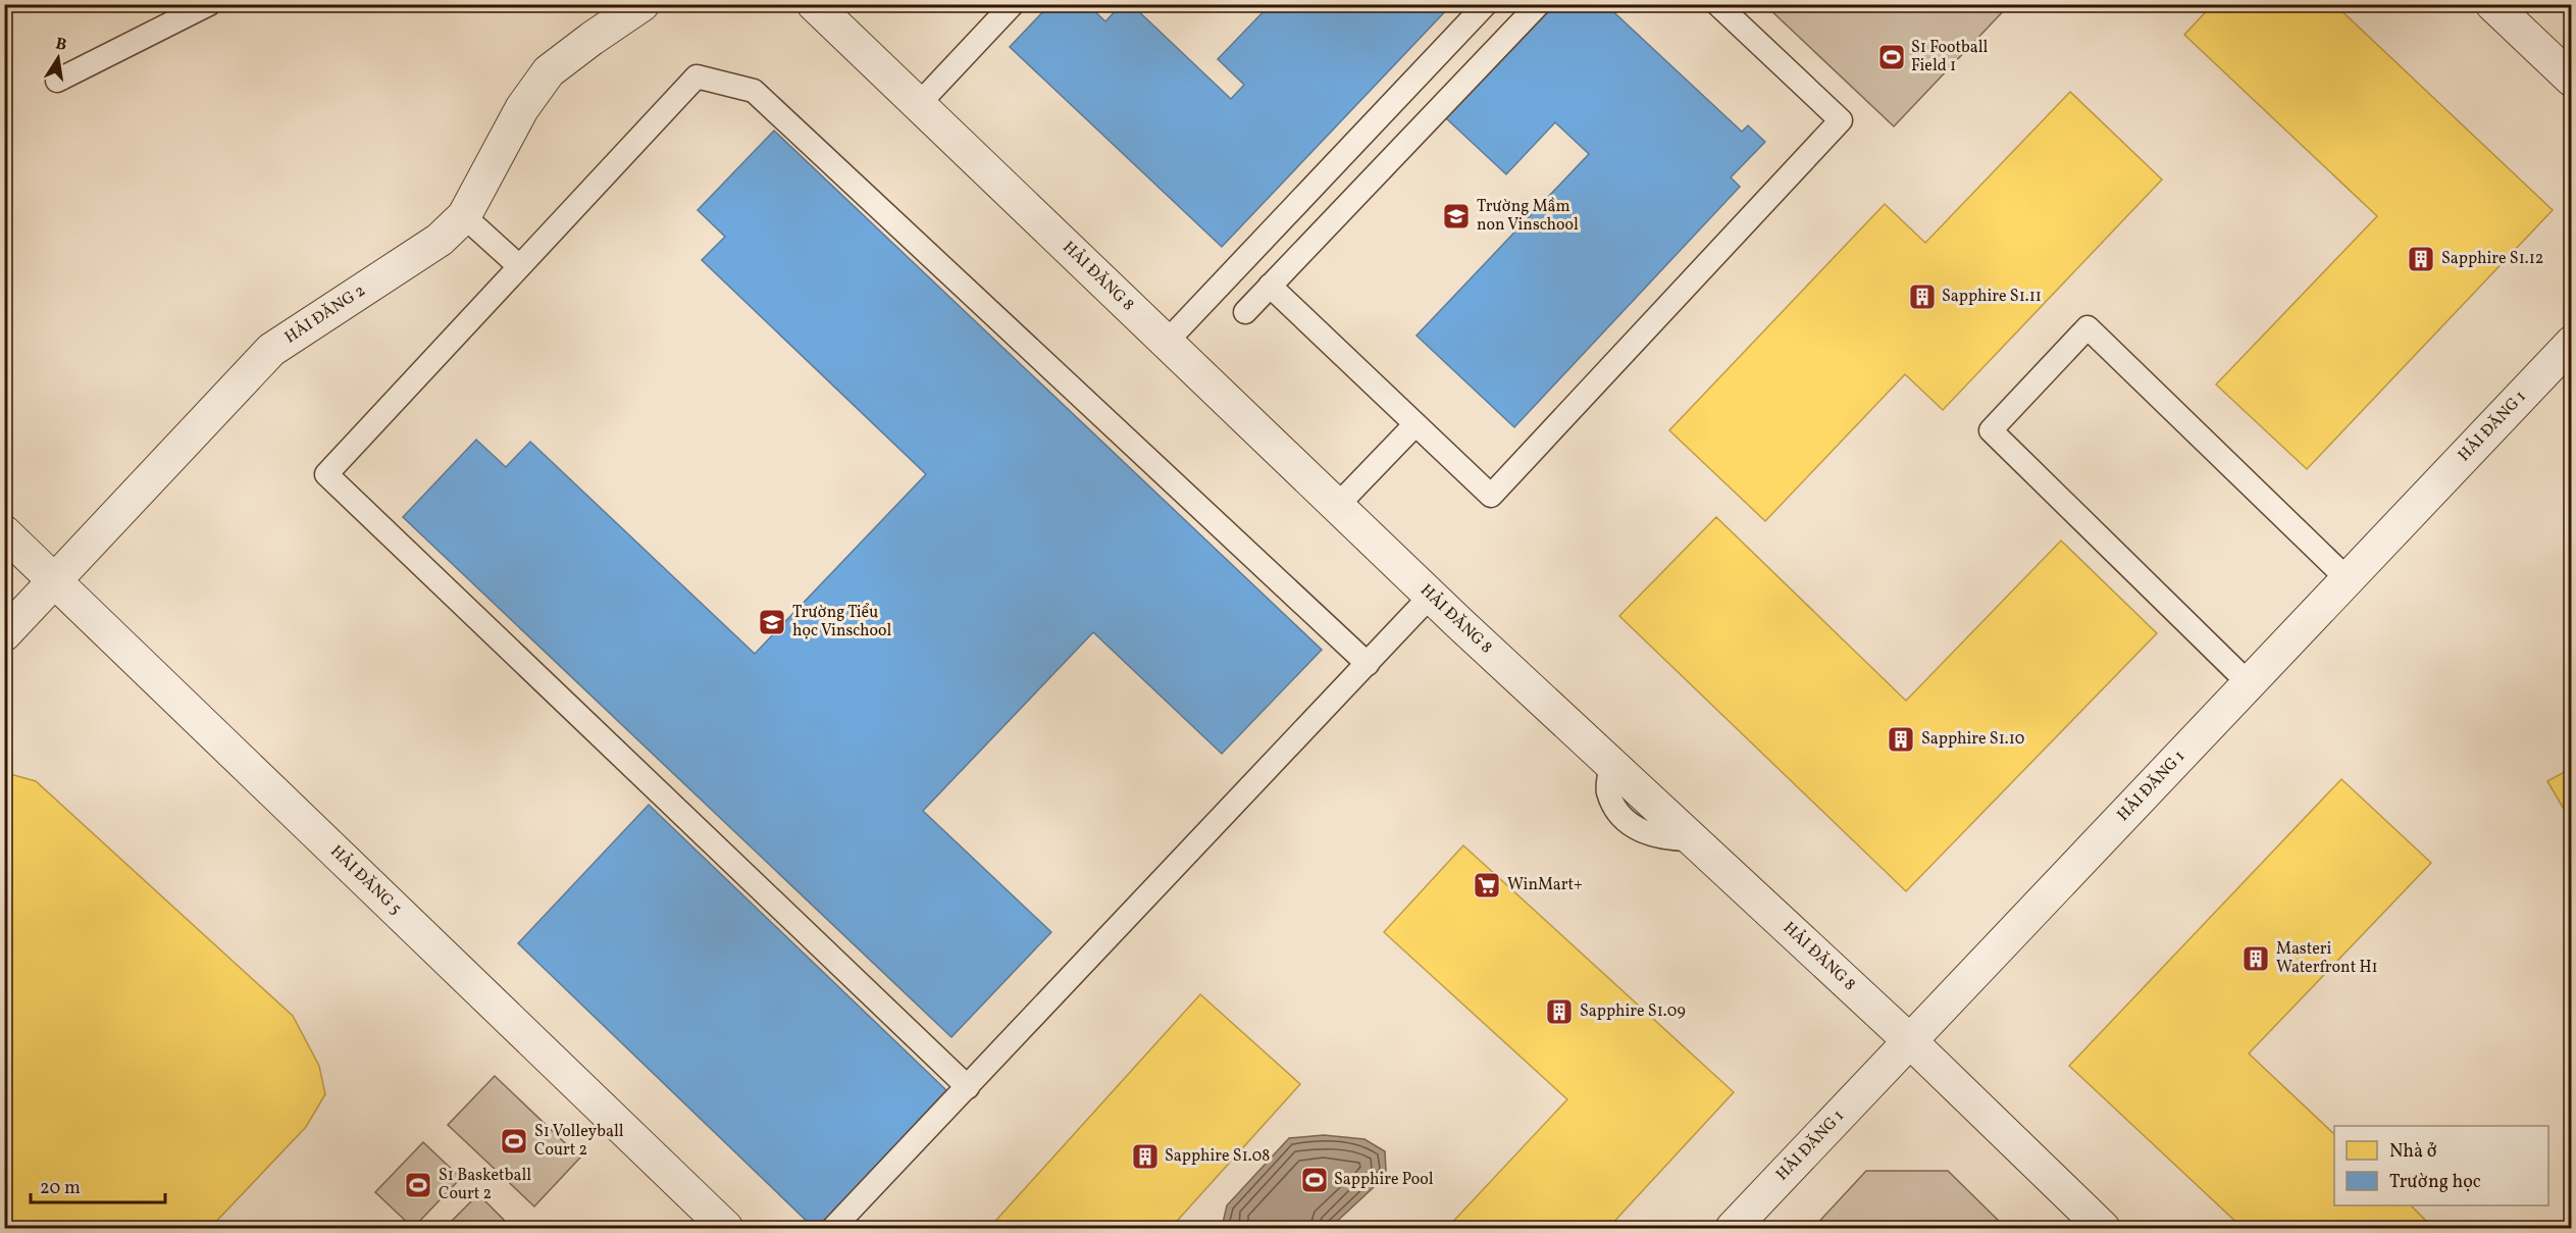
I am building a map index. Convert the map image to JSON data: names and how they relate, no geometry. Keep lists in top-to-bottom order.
{
  "streets": {
    "street": [
      "HẢI ĐĂNG 8",
      "HẢI ĐĂNG 2",
      "HẢI ĐĂNG 1",
      "HẢI ĐĂNG 5"
    ]
  },
  "crossings": [
    ["HẢI ĐĂNG 8", "HẢI ĐĂNG 1"],
    ["HẢI ĐĂNG 2", "HẢI ĐĂNG 5"]
  ],
  "places": {
    "sports": [
      "S1 Football Field 1",
      "S1 Volleyball Court 2",
      "Sapphire Pool",
      "S1 Basketball Court 2"
    ],
    "school or university": ["Trường Mầm non Vinschool", "Trường Tiểu học Vinschool"],
    "building": [
      "Sapphire S1.12",
      "Sapphire S1.11",
      "Sapphire S1.10",
      "Masteri Waterfront H1",
      "Sapphire S1.09",
      "Sapphire S1.08"
    ],
    "supermarket": ["WinMart+"]
  },
  "legend": ["Nhà ở", "Trường học"],
  "scale_bar": "20 m",
  "north": "top"
}
